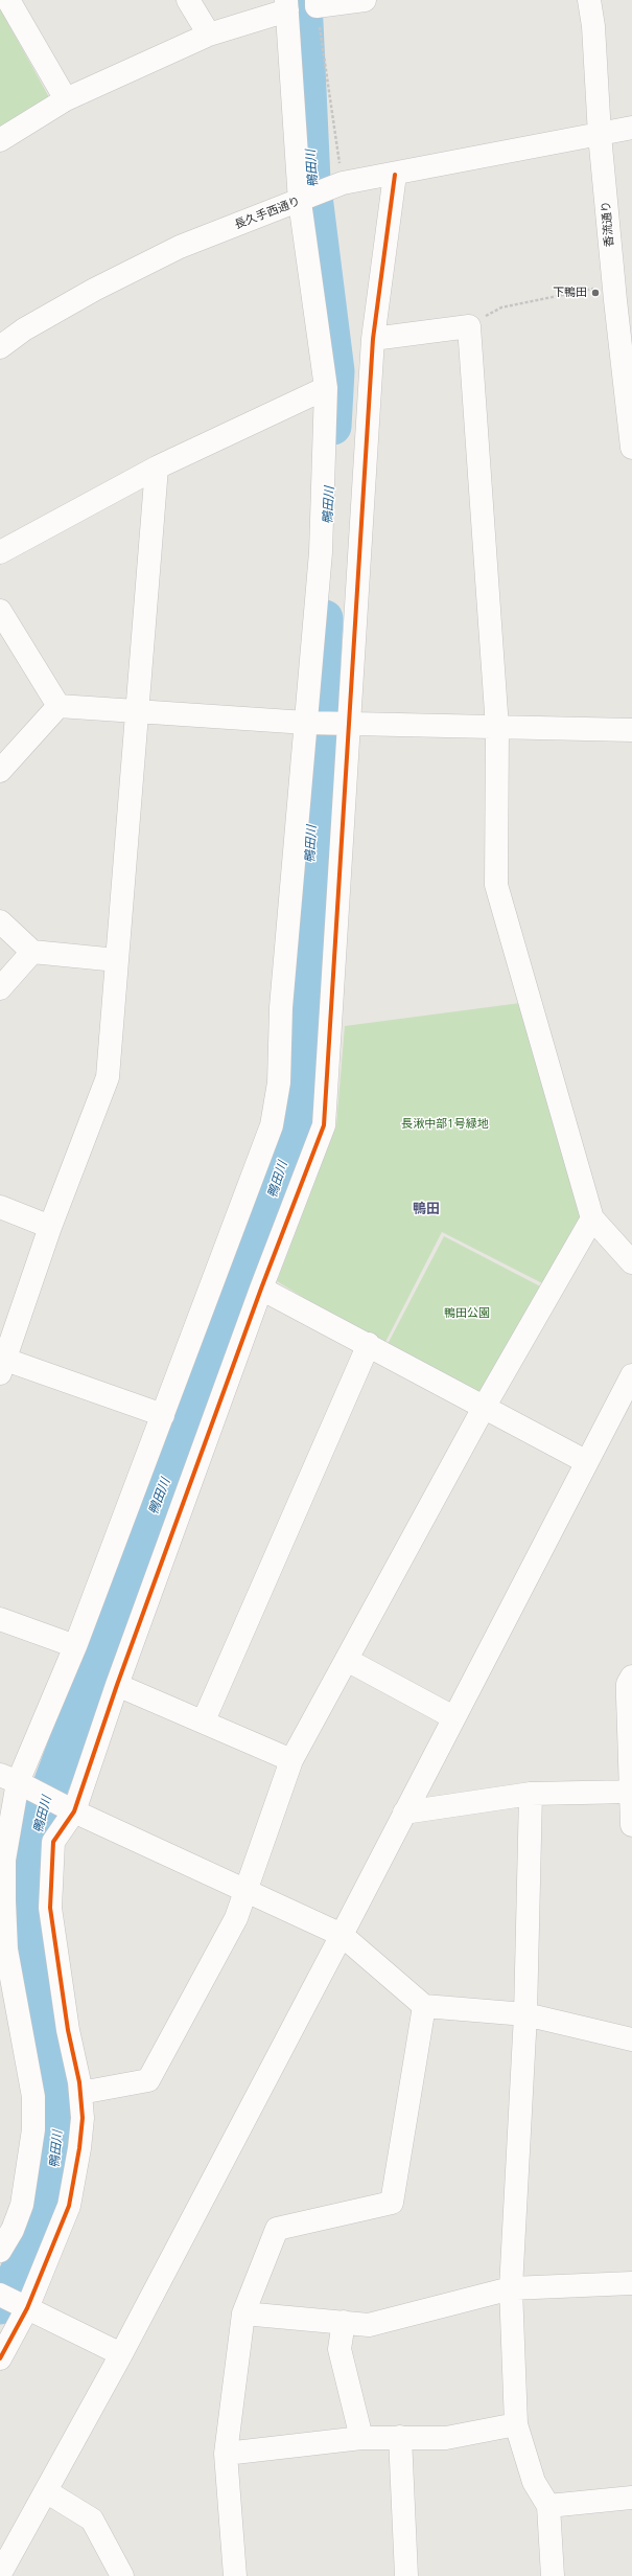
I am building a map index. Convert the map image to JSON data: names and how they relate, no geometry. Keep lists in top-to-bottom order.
{
  "streets": {
    "street": ["長久手西通り", "香流通り"]
  },
  "crossings": [
    ["長久手西通り", "香流通り"]
  ],
  "districts": ["鴨田"],
  "water": ["鴨田川"],
  "parks": ["長湫中部1号緑地", "鴨田公園"],
  "places": ["下鴨田"]
}
